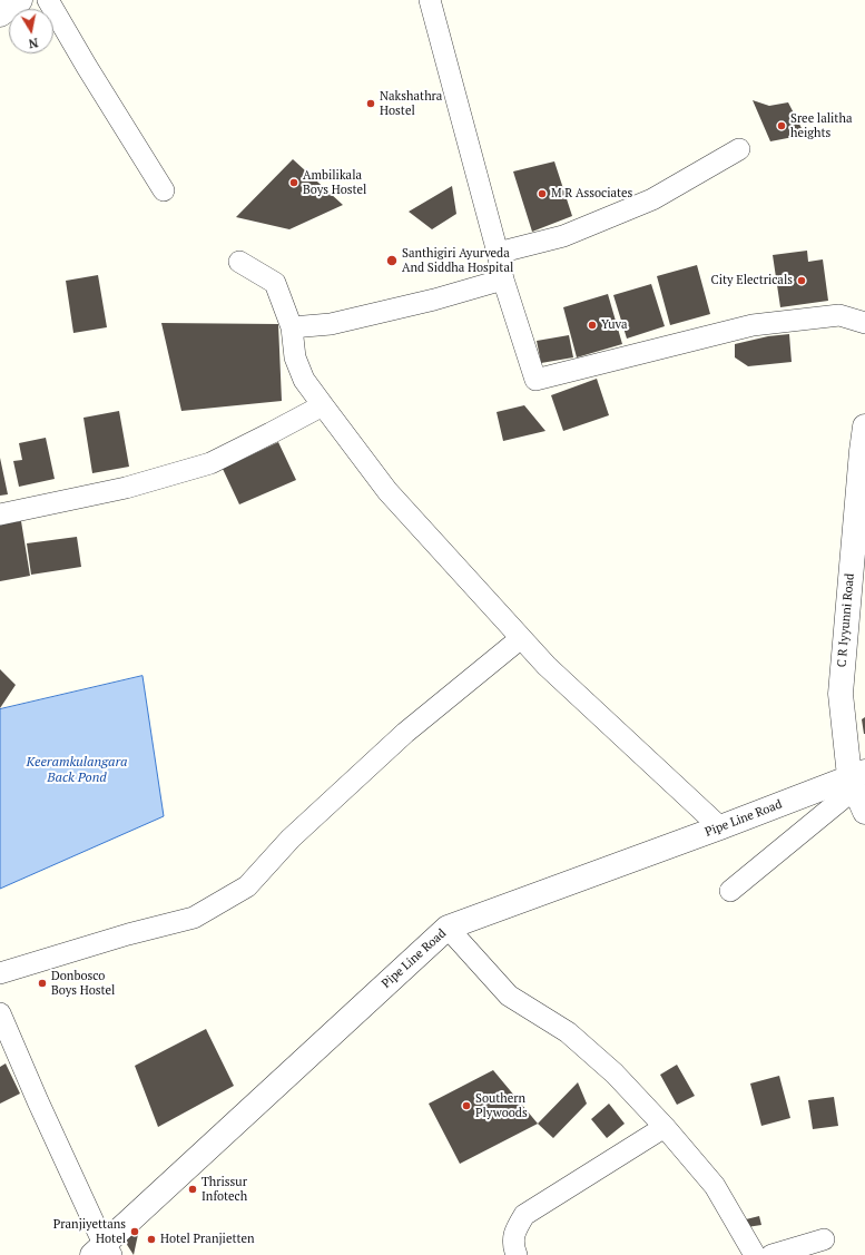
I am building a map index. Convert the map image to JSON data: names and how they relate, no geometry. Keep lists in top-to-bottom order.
{
  "streets": {
    "street": ["C R Iyyunni Road", "Pipe Line Road"]
  },
  "crossings": [
    ["C R Iyyunni Road", "Pipe Line Road"]
  ],
  "water": ["Keeramkulangara Back Pond"],
  "places": [
    "Nakshathra Hostel",
    "Sree lalitha heights",
    "Ambilikala Boys Hostel",
    "M R Associates",
    "Santhigiri Ayurveda And Siddha Hospital",
    "City Electricals",
    "Yuva",
    "Donbosco Boys Hostel",
    "Southern Plywoods",
    "Thrissur Infotech",
    "Pranjiyettans Hotel",
    "Hotel Pranjietten"
  ],
  "north": "bottom"
}
